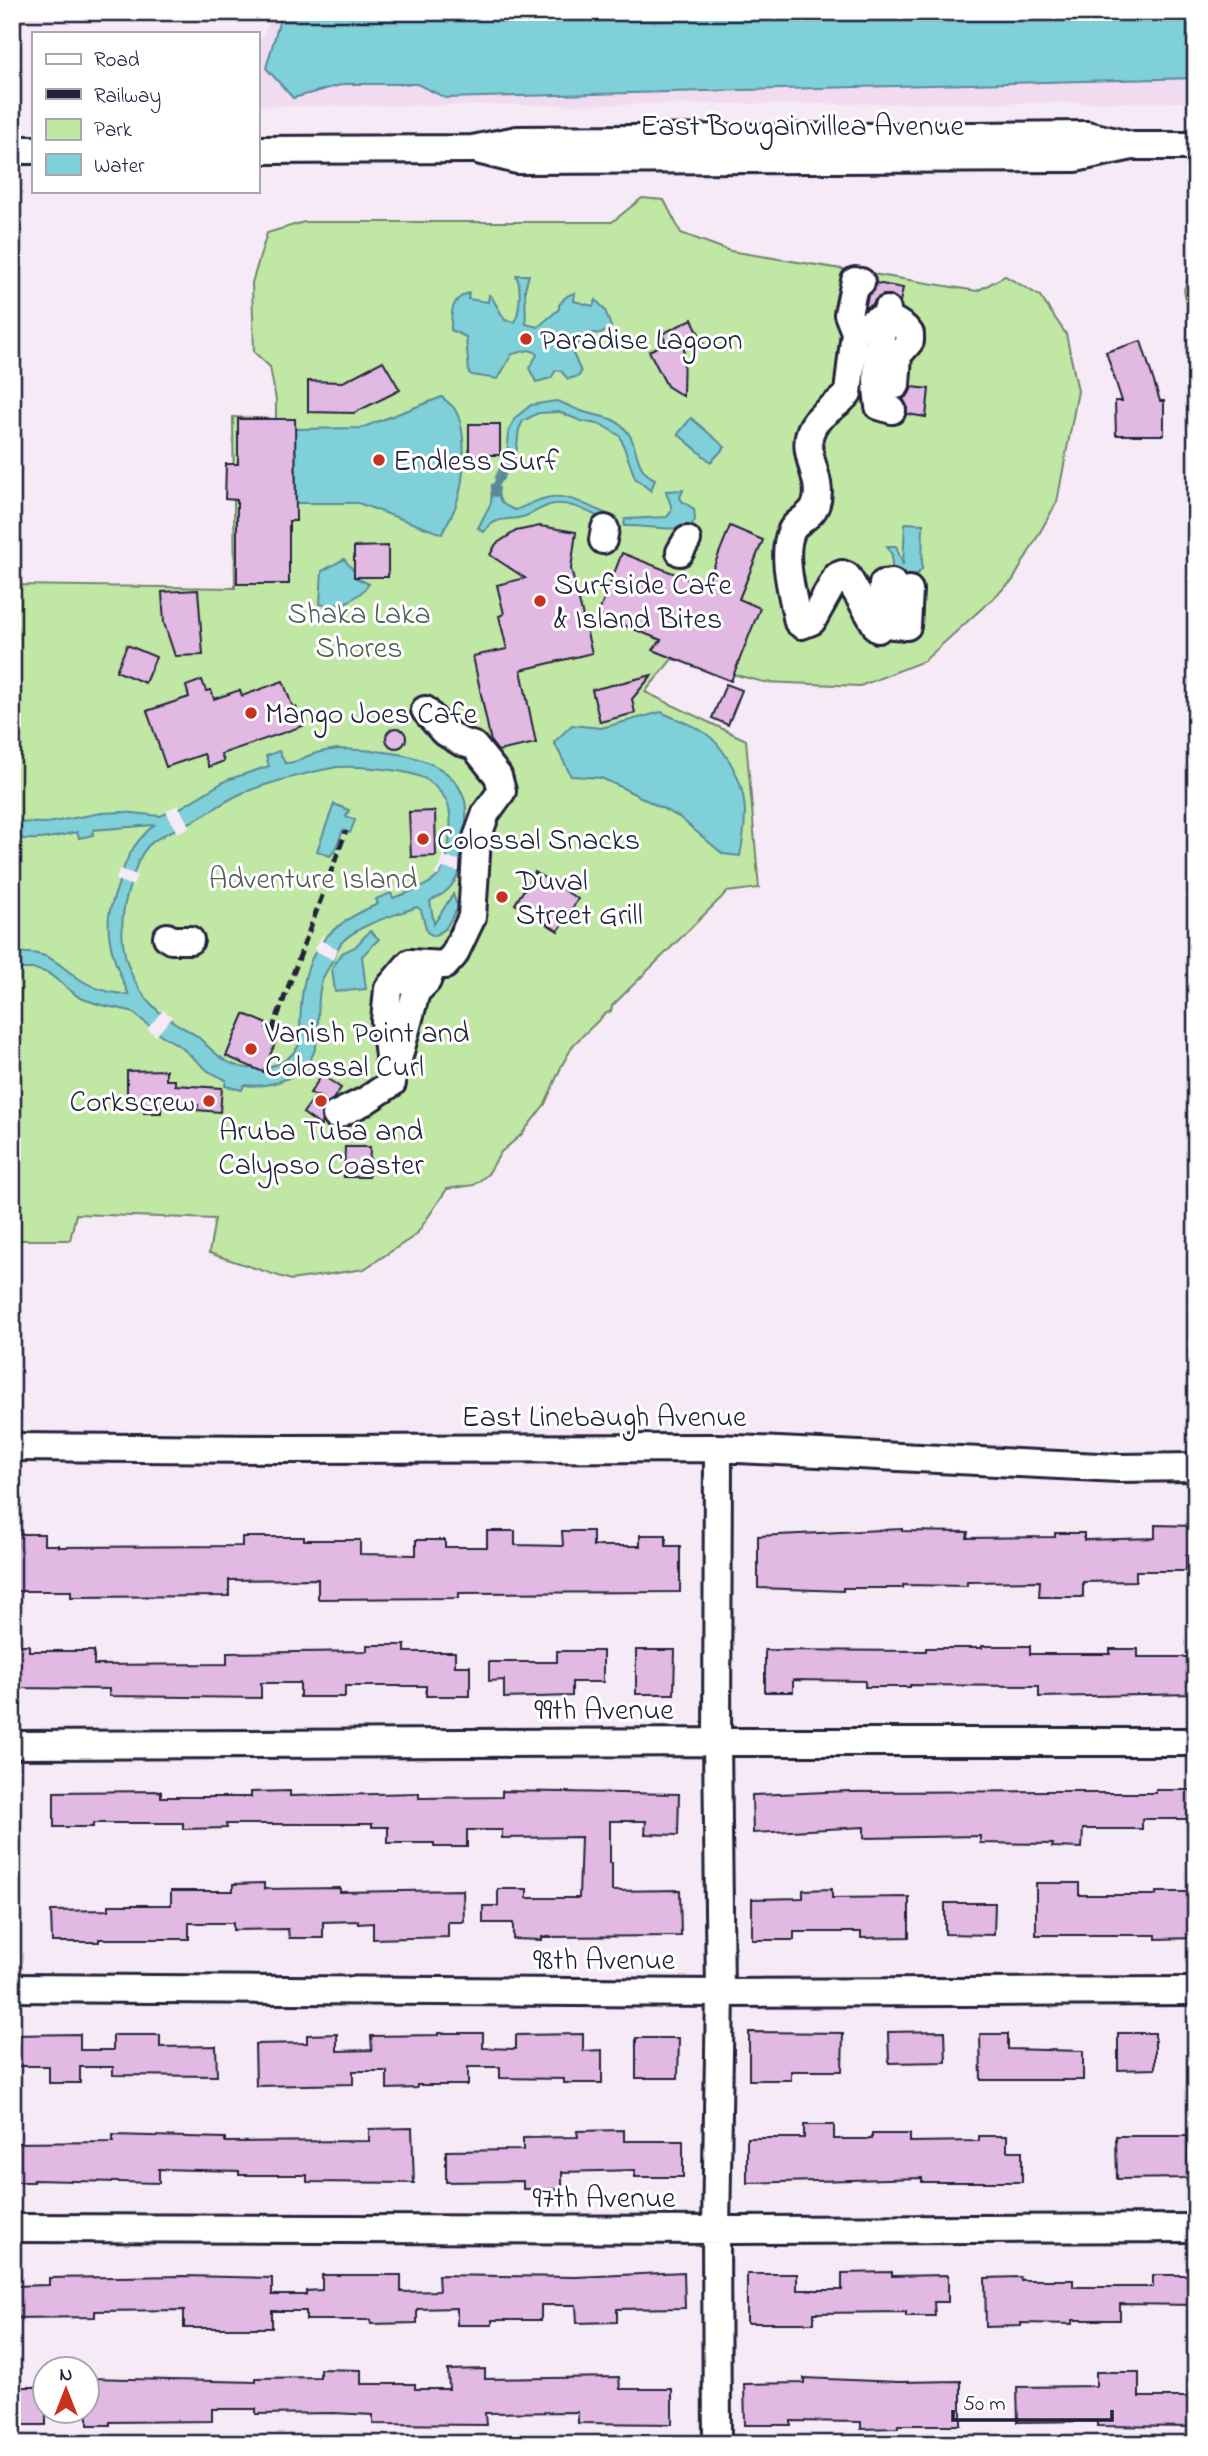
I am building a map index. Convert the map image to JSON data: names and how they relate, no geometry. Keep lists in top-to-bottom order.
{
  "streets": {
    "street": [
      "East Bougainvillea Avenue",
      "East Linebaugh Avenue",
      "99th Avenue",
      "98th Avenue",
      "97th Avenue"
    ]
  },
  "parks": ["Shaka Laka Shores", "Adventure Island"],
  "places": [
    "Paradise Lagoon",
    "Endless Surf",
    "Surfside Cafe & Island Bites",
    "Mango Joes Cafe",
    "Colossal Snacks",
    "Duval Street Grill",
    "Vanish Point and Colossal Curl",
    "Corkscrew",
    "Aruba Tuba and Calypso Coaster"
  ],
  "legend": [
    "Road",
    "Railway",
    "Park",
    "Water"
  ],
  "scale_bar": "50 m",
  "north": "top"
}
